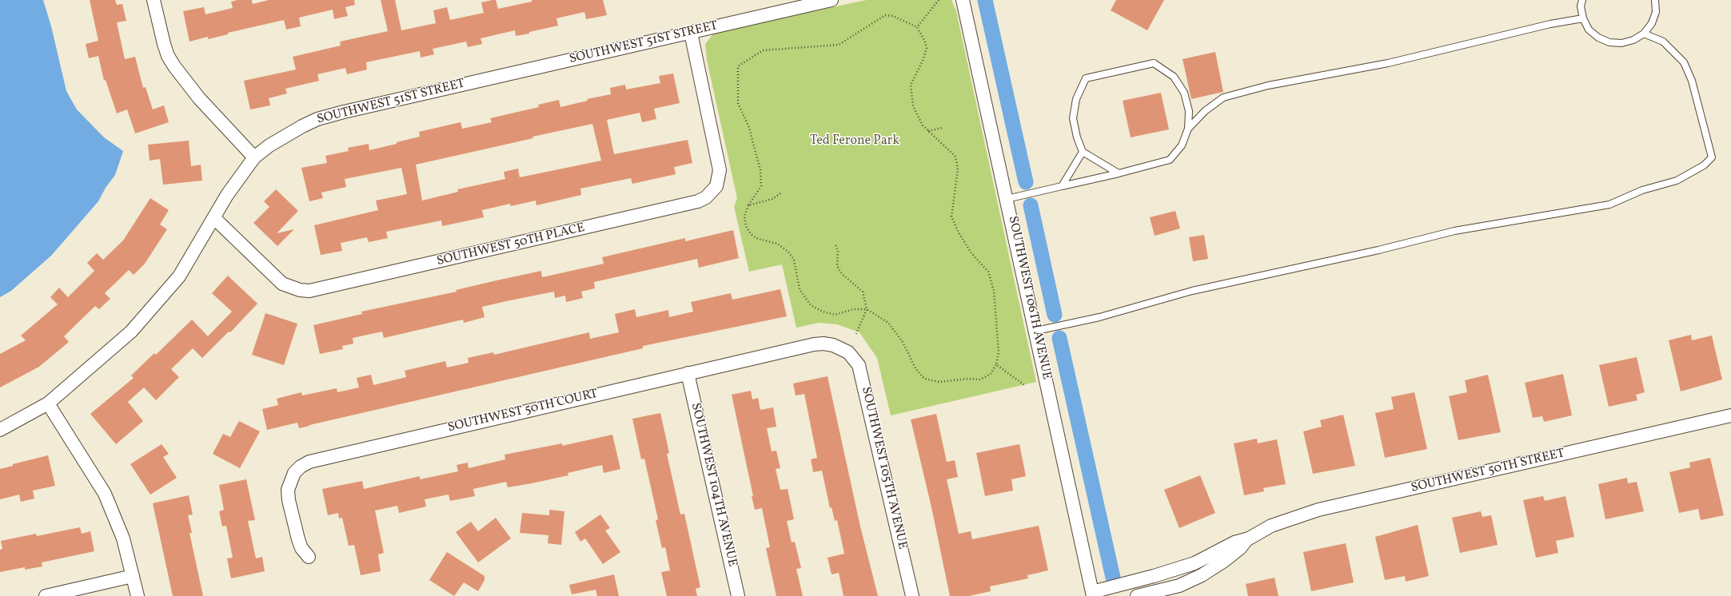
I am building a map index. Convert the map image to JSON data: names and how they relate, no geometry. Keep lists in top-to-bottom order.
{
  "streets": {
    "street": [
      "SOUTHWEST 51ST STREET",
      "SOUTHWEST 50TH PLACE",
      "SOUTHWEST 106TH AVENUE",
      "SOUTHWEST 50TH COURT",
      "SOUTHWEST 105TH AVENUE",
      "SOUTHWEST 50TH STREET",
      "SOUTHWEST 104TH AVENUE"
    ]
  },
  "crossings": [
    ["SOUTHWEST 51ST STREET", "SOUTHWEST 50TH PLACE"],
    ["SOUTHWEST 106TH AVENUE", "SOUTHWEST 50TH STREET"],
    ["SOUTHWEST 50TH COURT", "SOUTHWEST 105TH AVENUE"],
    ["SOUTHWEST 50TH COURT", "SOUTHWEST 104TH AVENUE"]
  ],
  "parks": ["Ted Ferone Park"]
}
